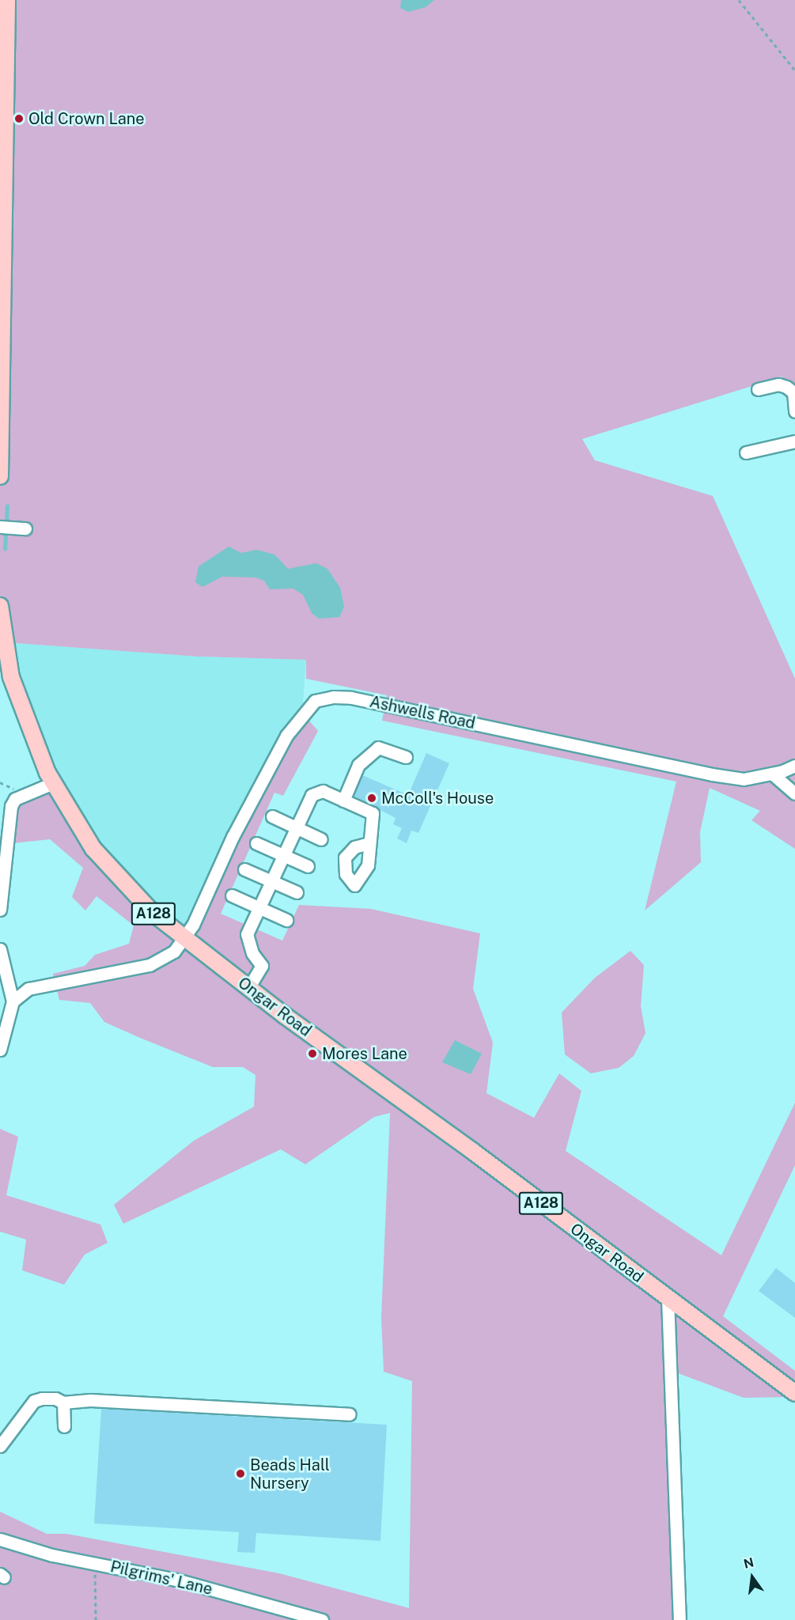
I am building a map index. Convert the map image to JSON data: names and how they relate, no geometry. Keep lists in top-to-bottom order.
{
  "streets": {
    "main road": ["A128", "Ongar Road"],
    "street": ["Ashwells Road", "Pilgrims' Lane"]
  },
  "crossings": [
    ["Ashwells Road", "Ongar Road"]
  ],
  "places": [
    "Old Crown Lane",
    "McColl's House",
    "Mores Lane",
    "Beads Hall Nursery"
  ],
  "north": "top"
}
